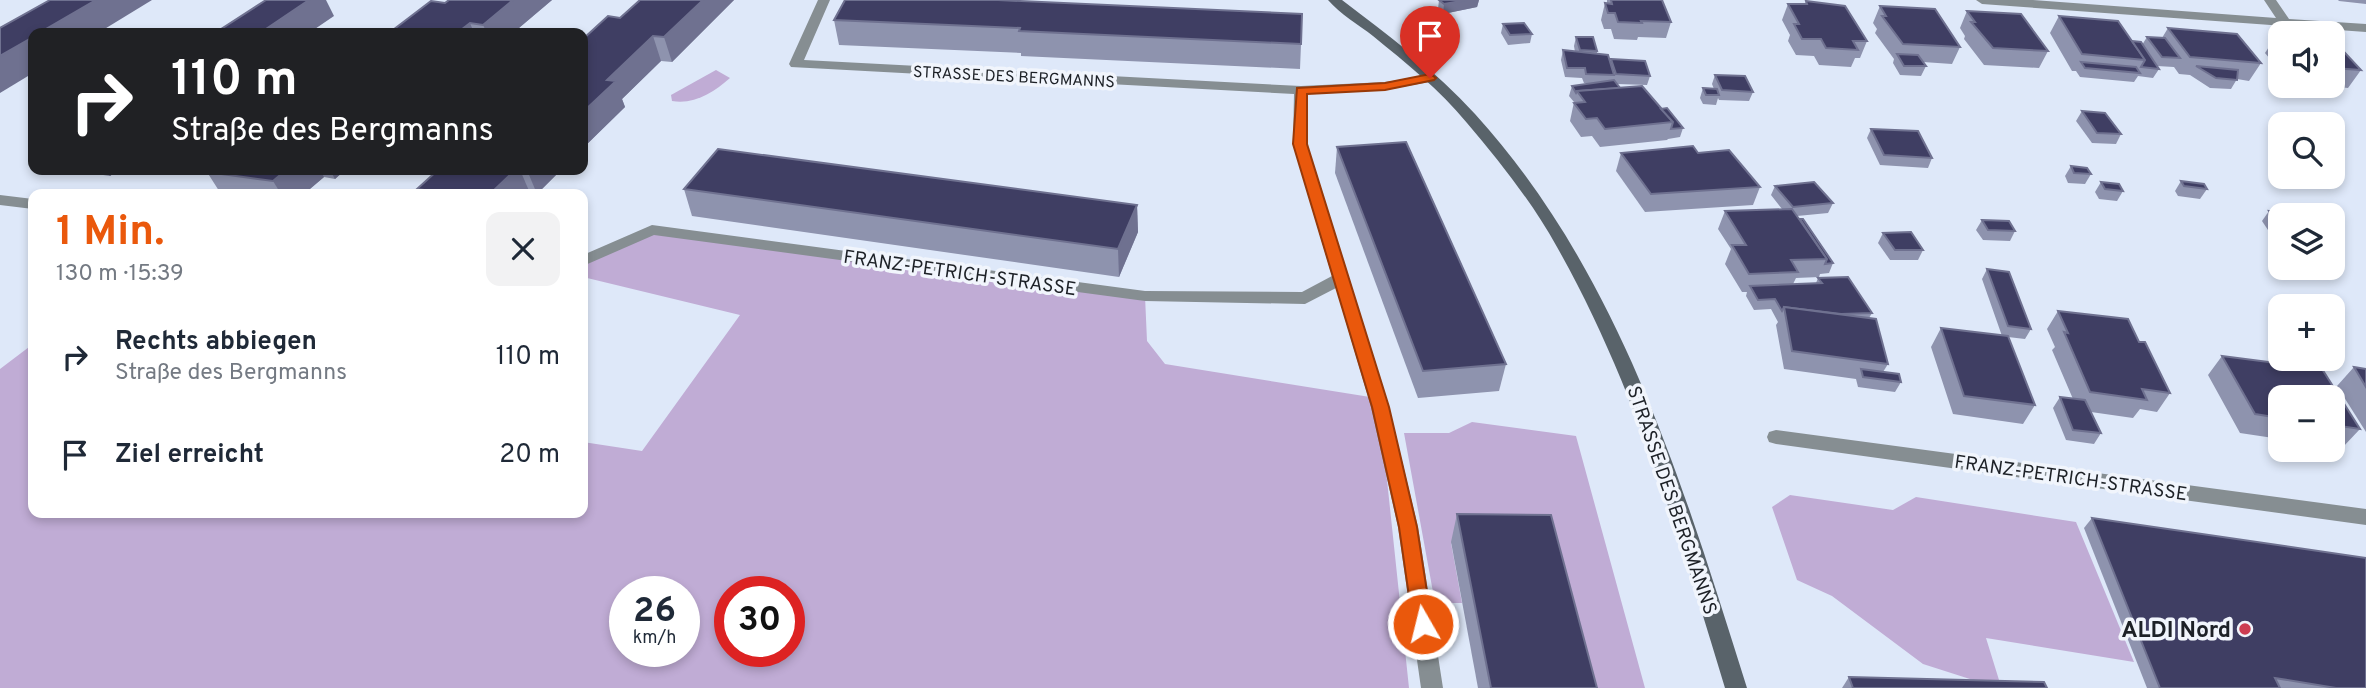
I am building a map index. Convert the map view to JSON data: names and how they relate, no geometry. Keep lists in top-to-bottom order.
{
  "streets": {
    "main road": ["STRASSE DES BERGMANNS"],
    "street": ["FRANZ-PETRICH-STRASSE"]
  },
  "places": ["ALDI Nord"],
  "page": {
    "map_buttons": ["+", "−"],
    "turn": ["110 m", "Straße des Bergmanns"],
    "heading": ["1 Min.", "130 m · 15:39"],
    "list": [
      {
        "name": "Rechts abbiegen",
        "note": "Straße des Bergmanns",
        "value": "110 m"
      },
      {
        "name": "Ziel erreicht",
        "value": "20 m"
      }
    ],
    "speed": "26 km/h",
    "limit": "30"
  }
}
